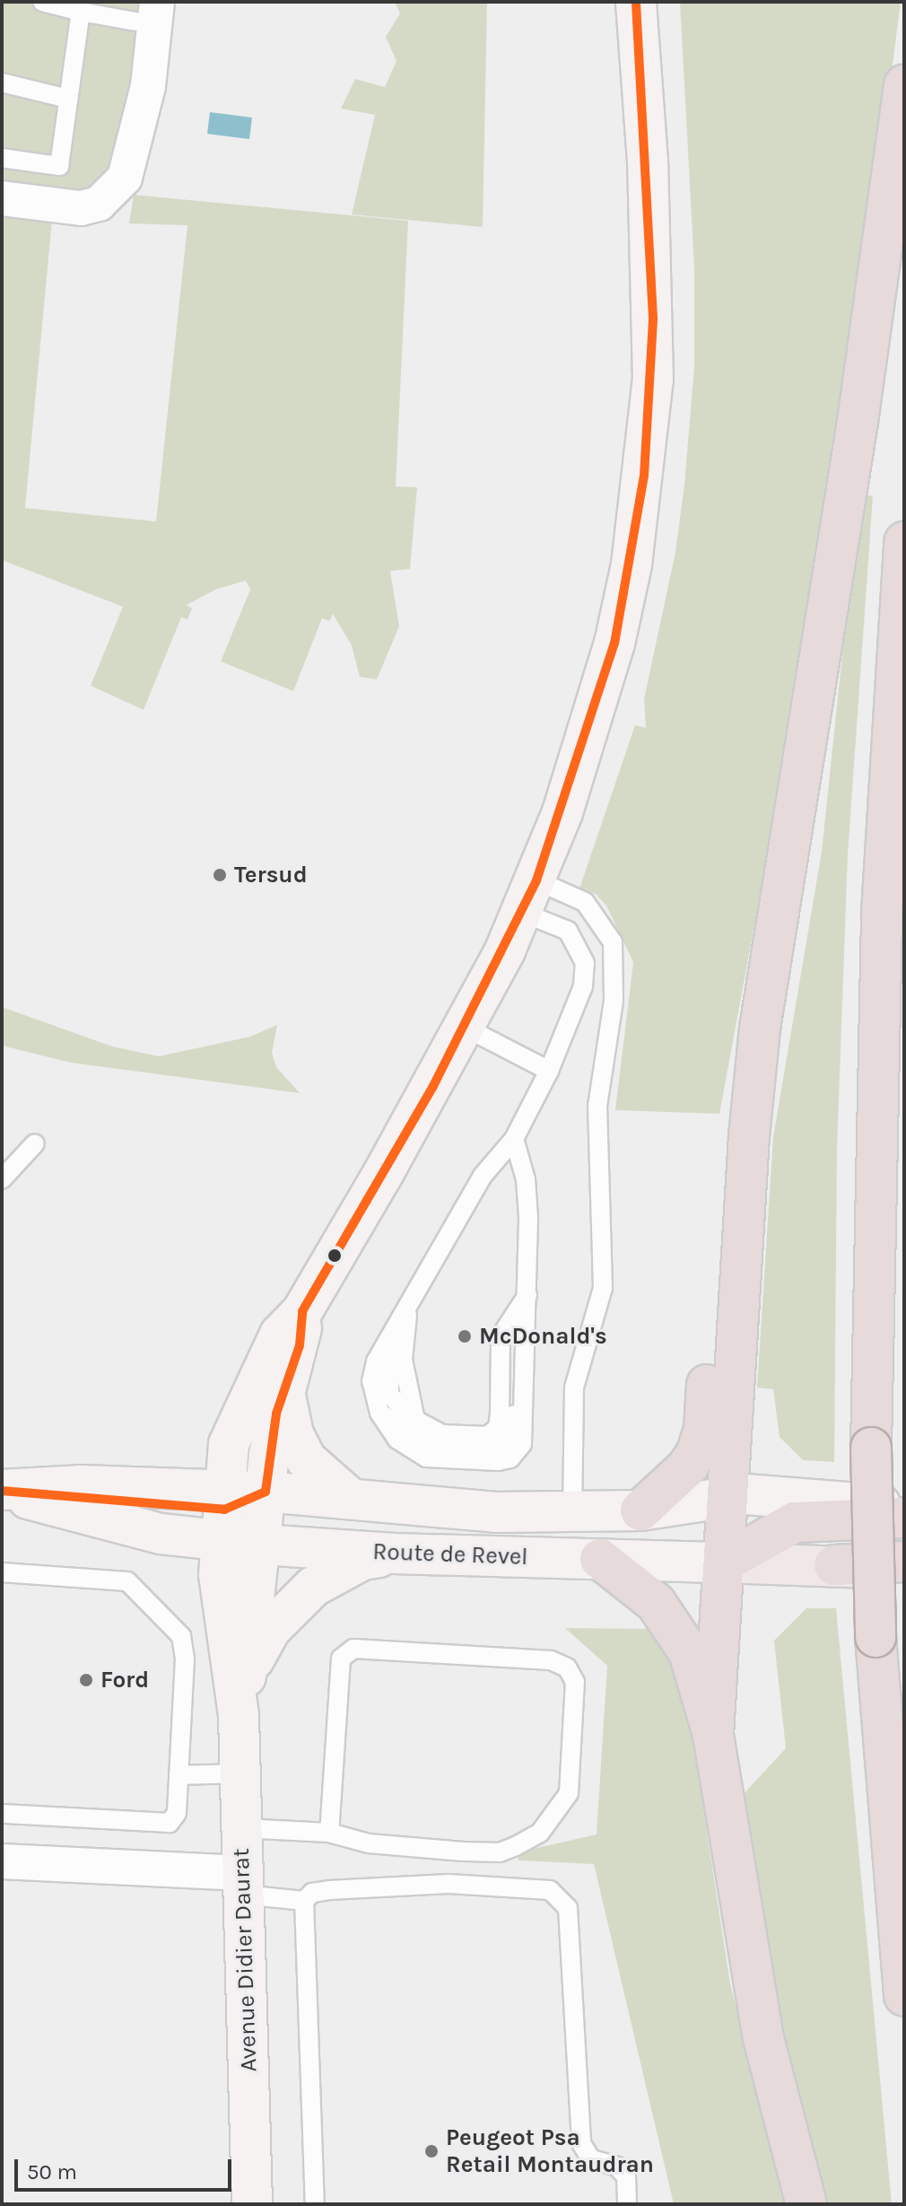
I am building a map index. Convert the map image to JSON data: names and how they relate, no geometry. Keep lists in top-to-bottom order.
{
  "streets": {
    "main road": ["Route de Revel", "Avenue Didier Daurat"]
  },
  "crossings": [
    ["Route de Revel", "Avenue Didier Daurat"]
  ],
  "places": [
    "Tersud",
    "McDonald's",
    "Ford",
    "Peugeot Psa Retail Montaudran"
  ],
  "scale_bar": "50 m"
}
